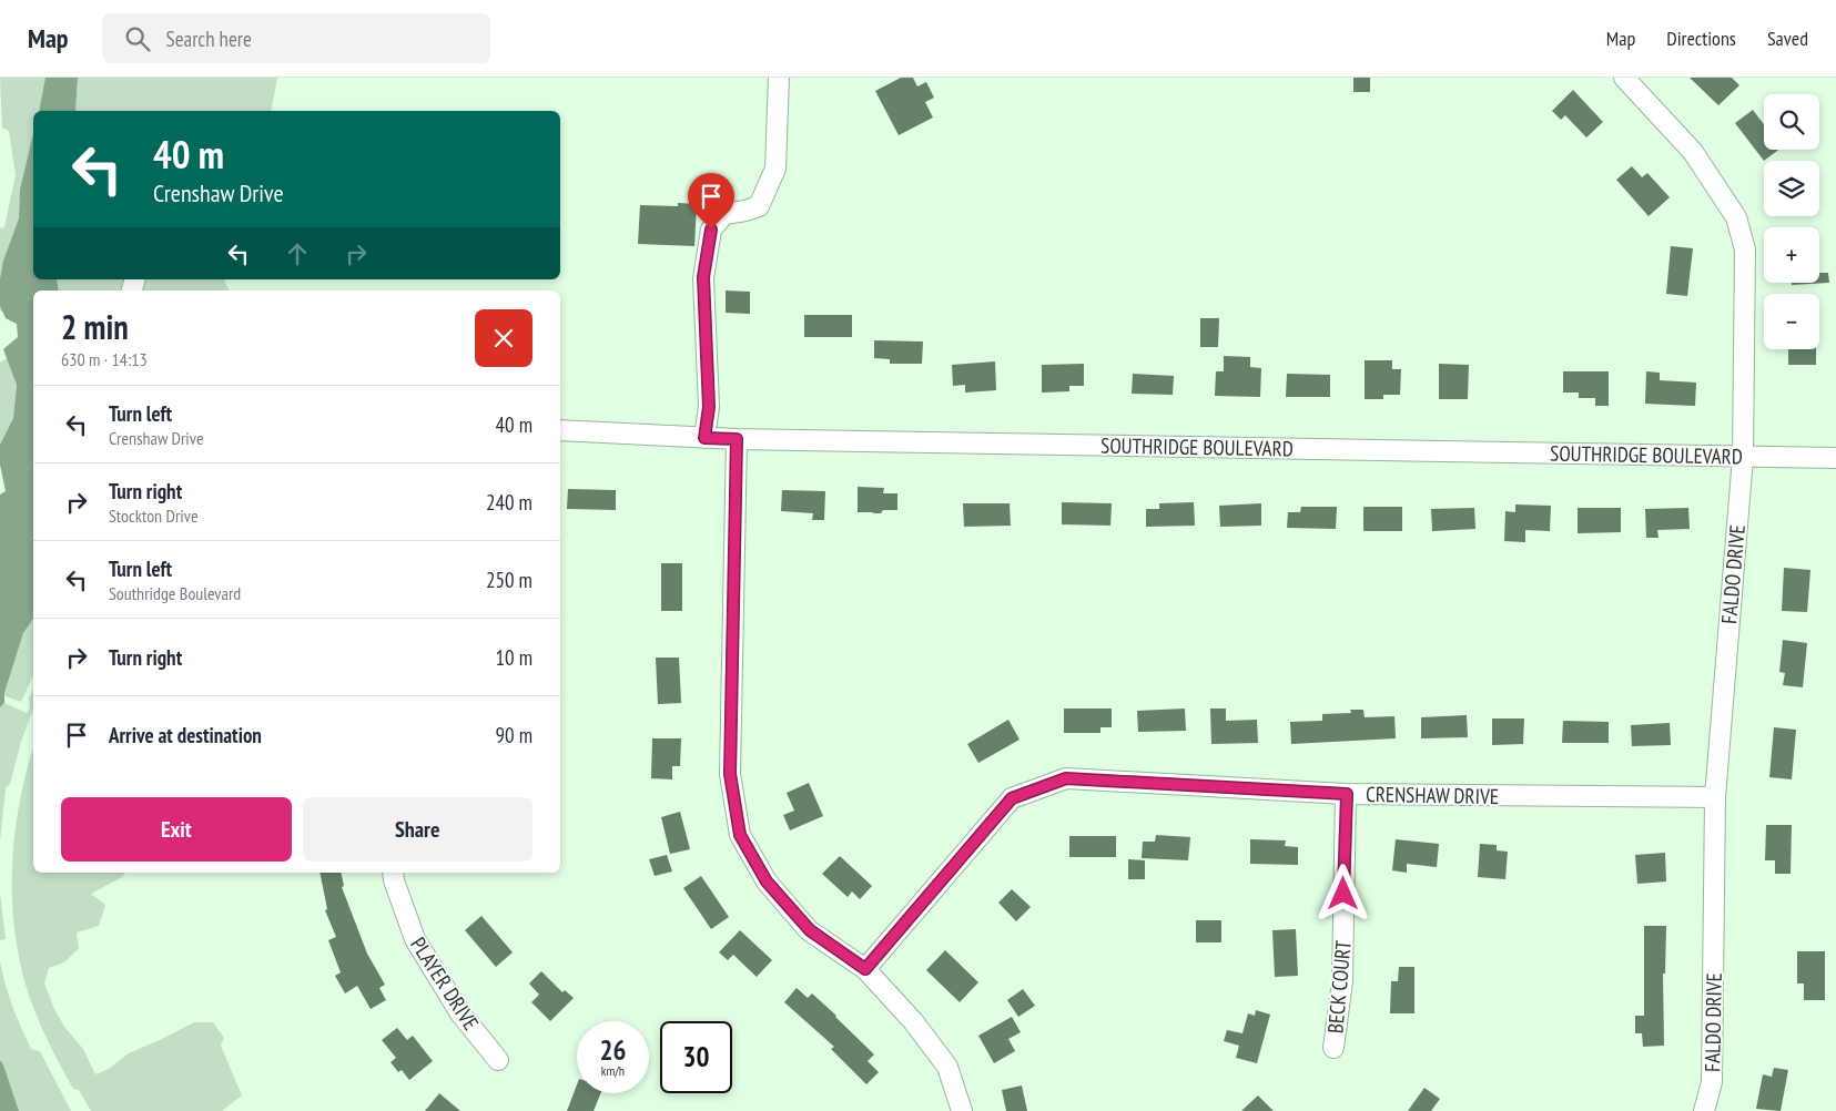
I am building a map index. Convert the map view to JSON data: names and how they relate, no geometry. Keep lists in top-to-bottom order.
{
  "streets": {
    "street": [
      "SOUTHRIDGE BOULEVARD",
      "FALDO DRIVE",
      "CRENSHAW DRIVE",
      "PLAYER DRIVE",
      "BECK COURT"
    ]
  },
  "crossings": [
    ["SOUTHRIDGE BOULEVARD", "FALDO DRIVE"],
    ["FALDO DRIVE", "CRENSHAW DRIVE"],
    ["CRENSHAW DRIVE", "BECK COURT"]
  ],
  "page": {
    "header": "Map",
    "search": "Search here",
    "nav": ["Map", "Directions", "Saved"],
    "map_buttons": ["+", "−"],
    "turn": ["40 m", "Crenshaw Drive"],
    "heading": ["2 min", "630 m · 14:13"],
    "list": [
      {
        "name": "Turn left",
        "note": "Crenshaw Drive",
        "value": "40 m"
      },
      {
        "name": "Turn right",
        "note": "Stockton Drive",
        "value": "240 m"
      },
      {
        "name": "Turn left",
        "note": "Southridge Boulevard",
        "value": "250 m"
      },
      {
        "name": "Turn right",
        "value": "10 m"
      },
      {
        "name": "Arrive at destination",
        "value": "90 m"
      }
    ],
    "buttons": ["Exit", "Share"],
    "speed": "26 km/h",
    "limit": "30"
  }
}
